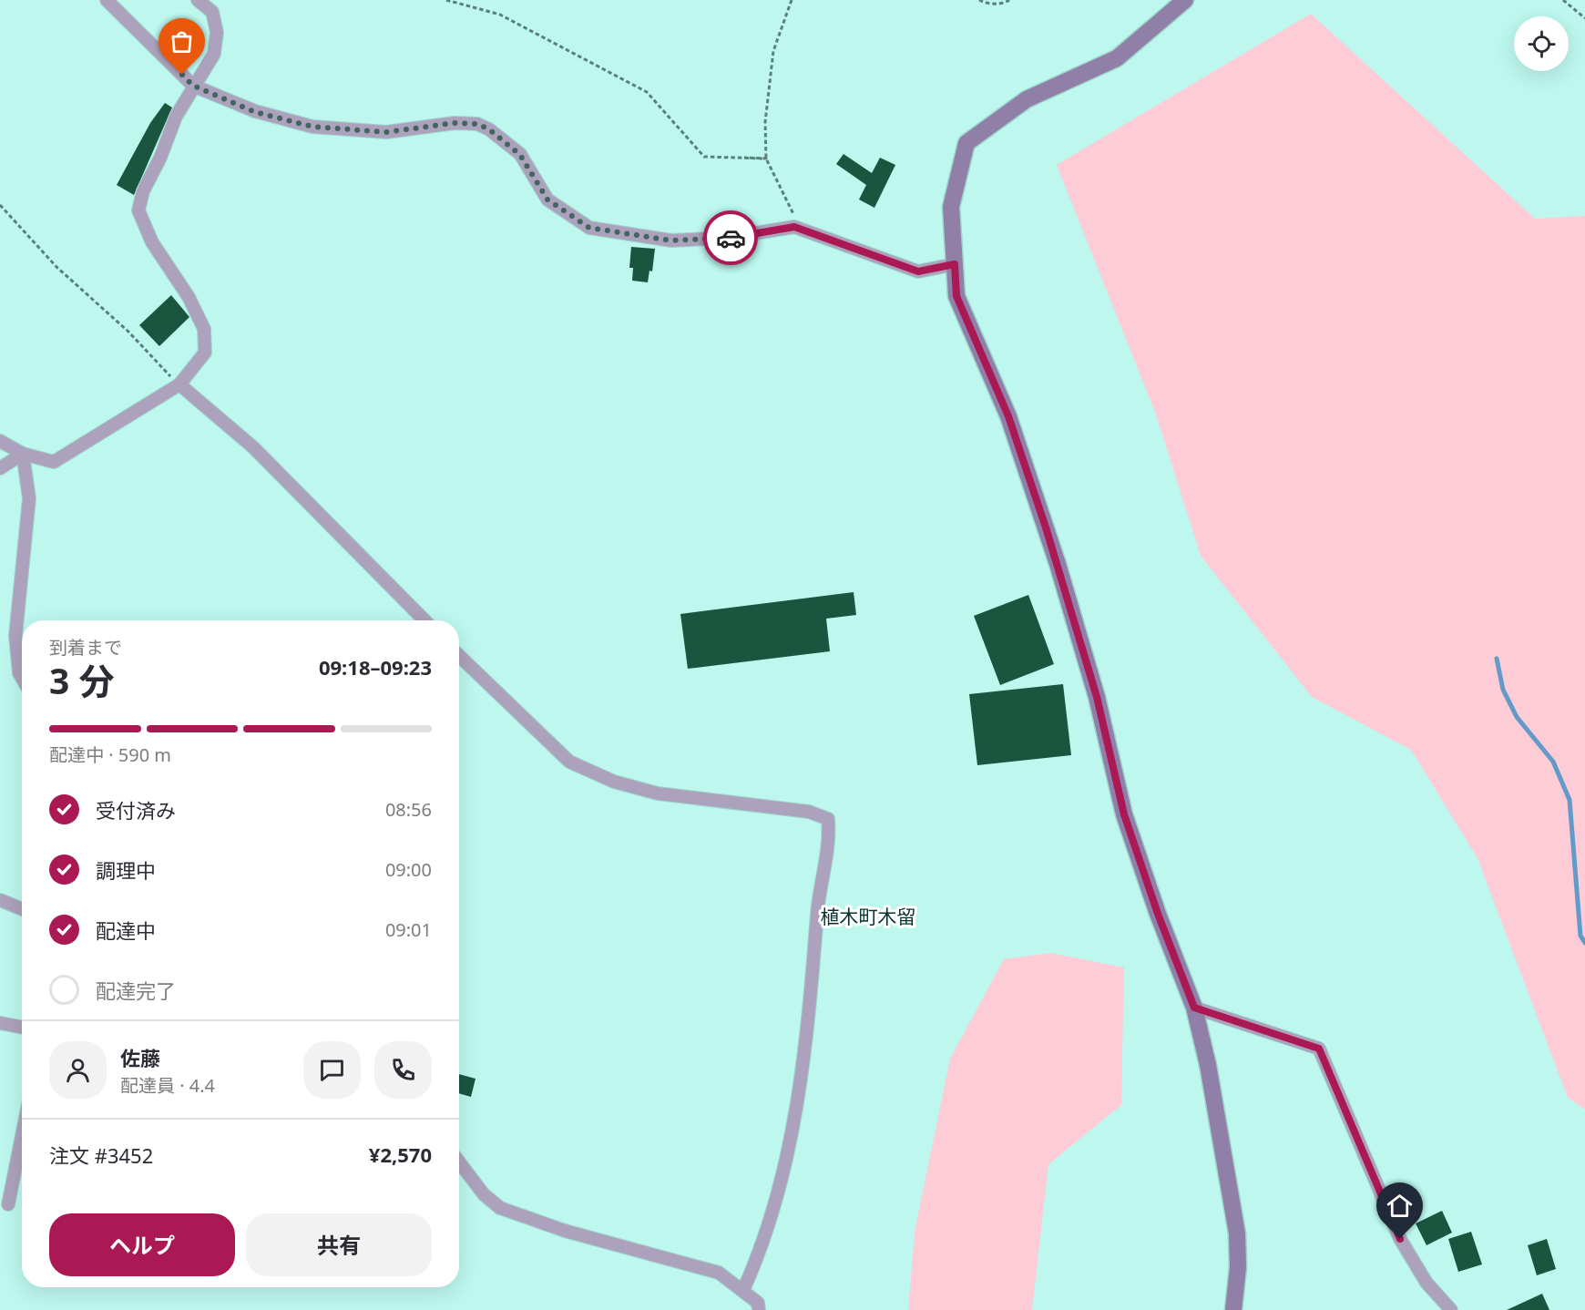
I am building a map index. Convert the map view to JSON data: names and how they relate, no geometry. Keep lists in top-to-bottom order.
{
  "districts": ["植木町木留"],
  "page": {
    "heading": ["3 分", "到着まで", "09:18–09:23"],
    "panel": [
      "佐藤",
      "配達員 · 4.4",
      "注文 #3452",
      "¥2,570"
    ],
    "bar": "配達中 · 590 m",
    "list": [
      ["受付済み", "08:56"],
      ["調理中", "09:00"],
      ["配達中", "09:01"],
      "配達完了"
    ],
    "buttons": ["ヘルプ", "共有"]
  }
}
